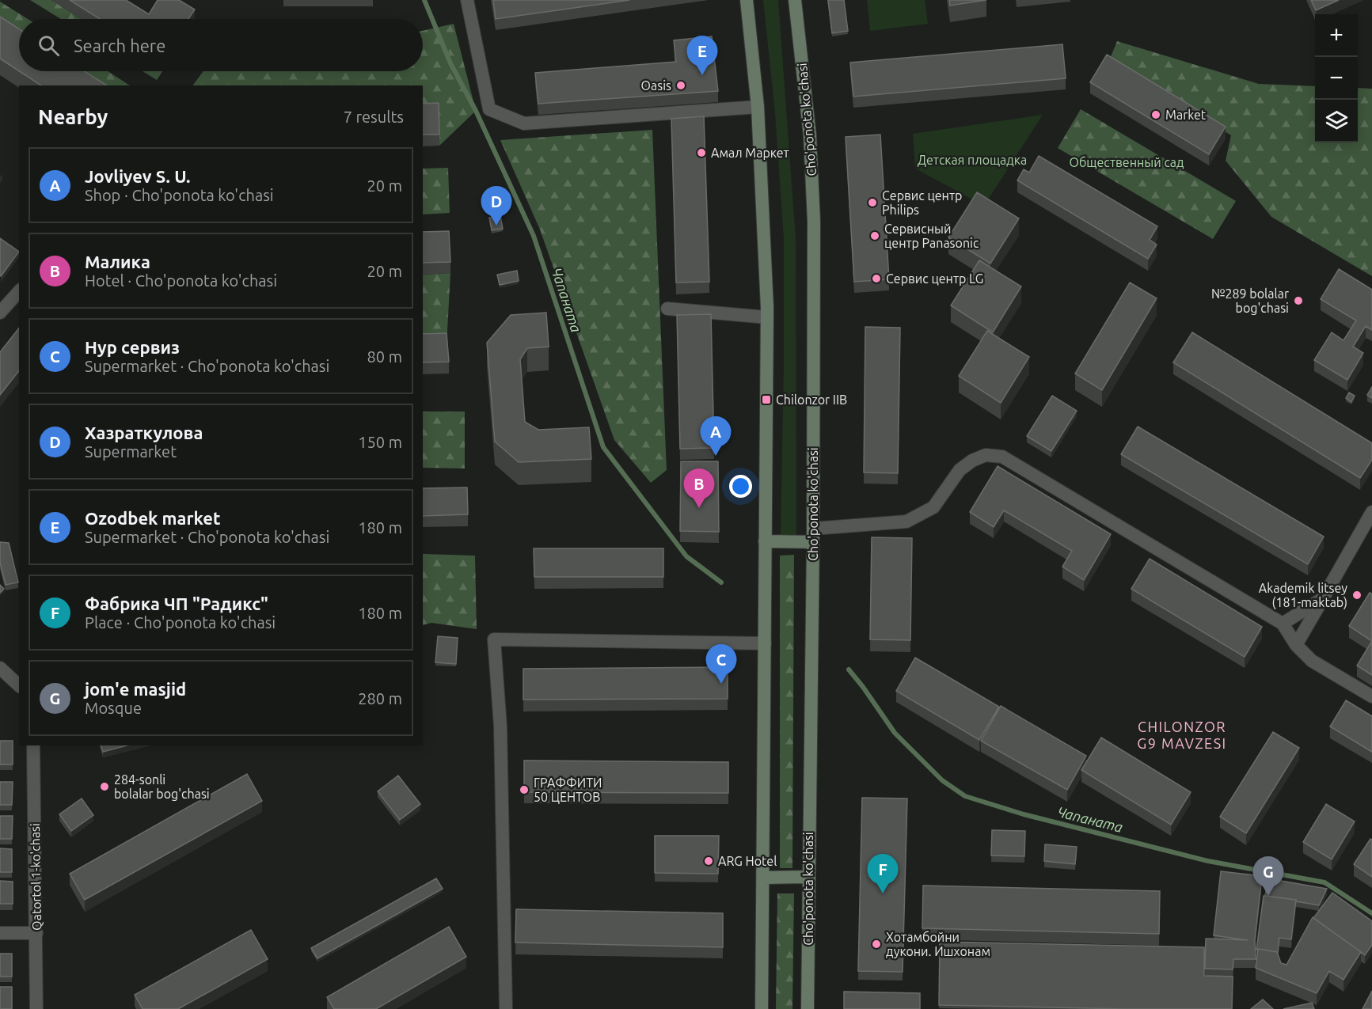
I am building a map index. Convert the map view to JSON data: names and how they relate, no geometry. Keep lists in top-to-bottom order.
{
  "streets": {
    "main road": ["Cho'ponota ko'chasi"],
    "street": ["Qatortol 1-ko'chasi"]
  },
  "districts": ["CHILONZOR G9 MAVZESI"],
  "water": ["Чапаната"],
  "parks": ["Детская площадка", "Общественный сад"],
  "places": {
    "other": [
      "Oasis",
      "Market",
      "Амал Маркет",
      "Сервис центр Philips",
      "Сервисный центр Panasonic",
      "Сервис центр LG",
      "№289 bolalar bog'chasi",
      "Akademik litsey (181-maktab)",
      "284-sonli bolalar bog'chasi",
      "ГРАФФИТИ 50 ЦЕНТОВ",
      "ARG Hotel",
      "Хотамбойни дукони. Ишхонам"
    ],
    "transit": ["Chilonzor IIB"]
  },
  "page": {
    "map_buttons": ["+", "−"],
    "search": "Search here",
    "pins": [
      "E",
      "D",
      "A",
      "B",
      "C",
      "F",
      "G"
    ],
    "heading": ["Nearby", "7 results"],
    "list": [
      {
        "mark": "A",
        "name": "Jovliyev S. U.",
        "note": "Shop · Cho'ponota ko'chasi",
        "value": "20 m"
      },
      {
        "mark": "B",
        "name": "Малика",
        "note": "Hotel · Cho'ponota ko'chasi",
        "value": "20 m"
      },
      {
        "mark": "C",
        "name": "Нур сервиз",
        "note": "Supermarket · Cho'ponota ko'chasi",
        "value": "80 m"
      },
      {
        "mark": "D",
        "name": "Хазраткулова",
        "note": "Supermarket",
        "value": "150 m"
      },
      {
        "mark": "E",
        "name": "Ozodbek market",
        "note": "Supermarket · Cho'ponota ko'chasi",
        "value": "180 m"
      },
      {
        "mark": "F",
        "name": "Фабрика ЧП \"Радикс\"",
        "note": "Place · Cho'ponota ko'chasi",
        "value": "180 m"
      },
      {
        "mark": "G",
        "name": "jom'e masjid",
        "note": "Mosque",
        "value": "280 m"
      }
    ]
  }
}
